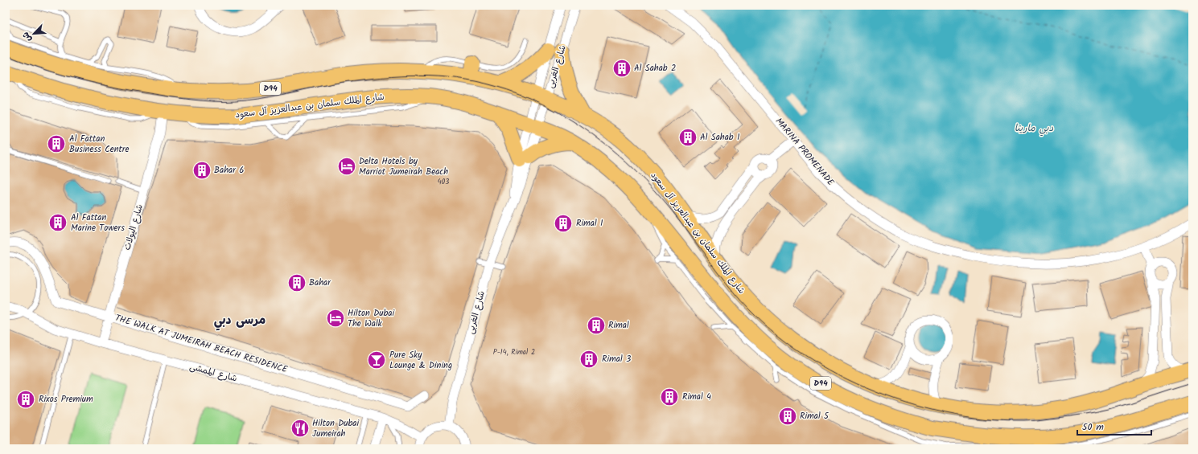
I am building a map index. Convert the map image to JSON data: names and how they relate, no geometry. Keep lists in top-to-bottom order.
{
  "streets": {
    "main road": ["D94", "شارع الملك سلمان بن عبدالعزيز آل سعود"],
    "street": [
      "شارع الغربى",
      "MARINA PROMENADE",
      "شارع اليولات",
      "THE WALK AT JUMEIRAH BEACH RESIDENCE",
      "شارع الممشى"
    ]
  },
  "crossings": [
    ["شارع الغربى", "شارع الملك سلمان بن عبدالعزيز آل سعود"],
    ["شارع الملك سلمان بن عبدالعزيز آل سعود", "شارع اليولات"],
    ["شارع اليولات", "THE WALK AT JUMEIRAH BEACH RESIDENCE"],
    ["شارع اليولات", "شارع الممشى"]
  ],
  "districts": ["مرسى دبي"],
  "water": ["دبي مارينا"],
  "places": {
    "building": [
      "Al Sahab 2",
      "Al Sahab 1",
      "Al Fattan Business Centre",
      "Bahar 6",
      "Al Fattan Marine Towers",
      "Rimal 1",
      "Bahar",
      "Rimal",
      "Rimal 3",
      "Rimal 4",
      "Rixos Premium",
      "Rimal 5"
    ],
    "hotel": ["Delta Hotels by Marriot Jumeirah Beach", "Hilton Dubai The Walk"],
    "bar": ["Pure Sky Lounge & Dining"],
    "restaurant": ["Hilton Dubai Jumeirah"]
  },
  "house_numbers": ["403", "P-14, Rimal 2"],
  "scale_bar": "50 m",
  "north": "bottom left"
}
